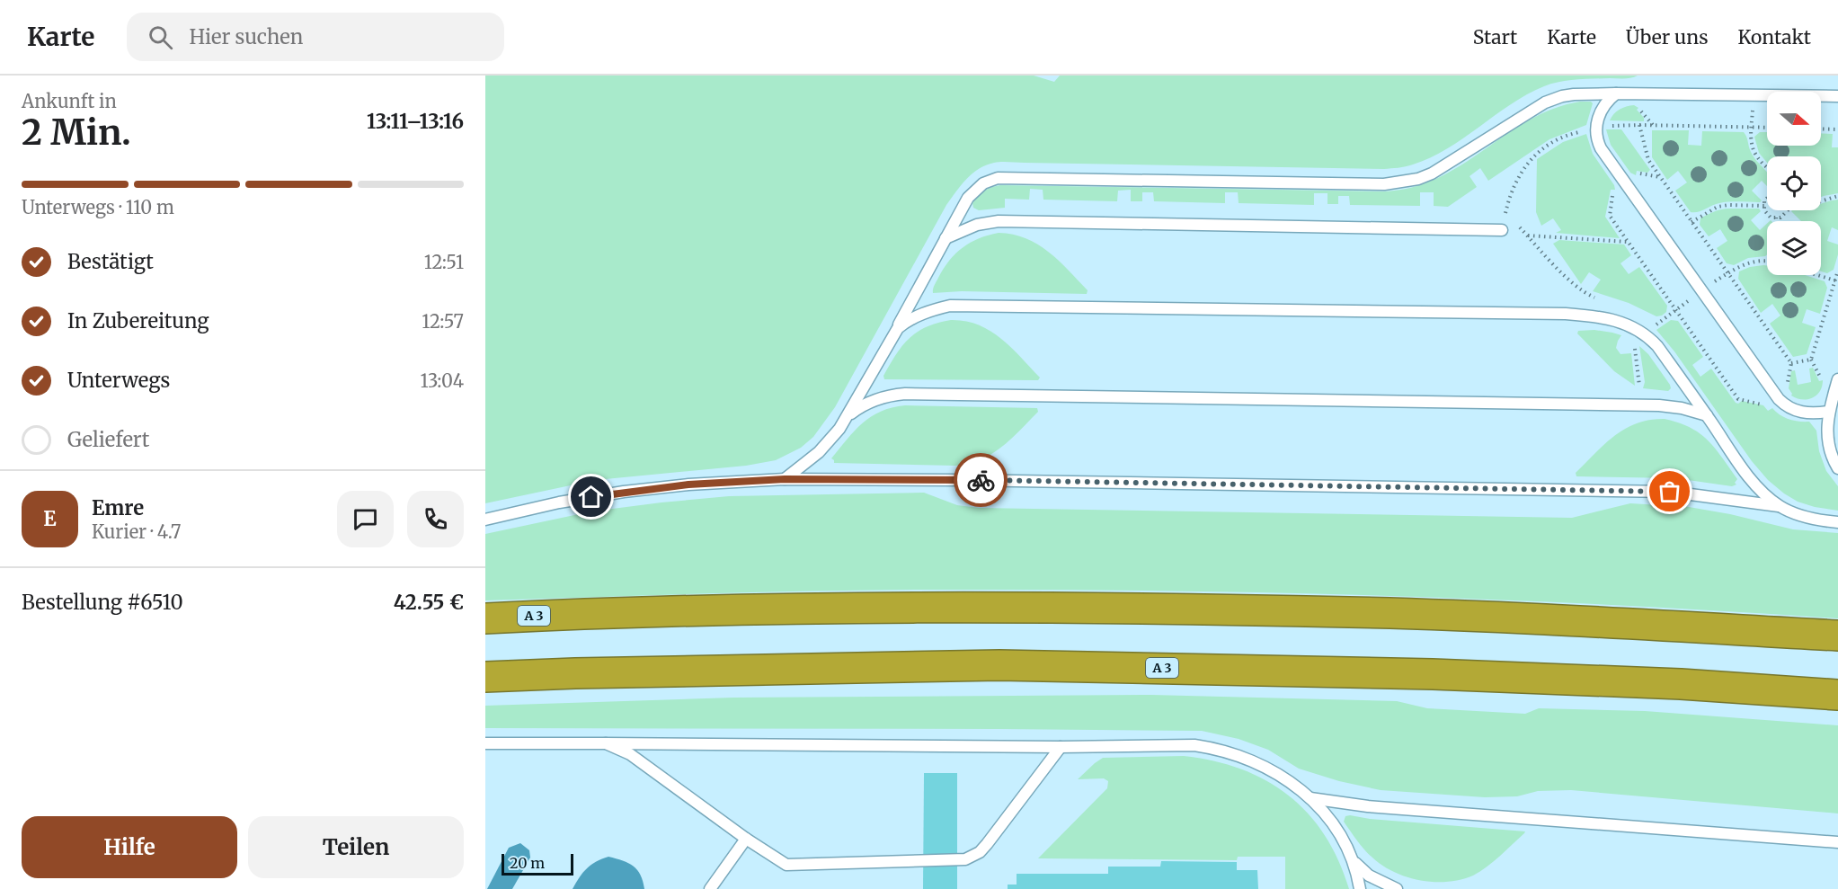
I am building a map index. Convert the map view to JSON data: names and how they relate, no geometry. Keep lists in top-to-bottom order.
{
  "streets": {
    "highway": ["A 3"]
  },
  "scale_bar": "20 m",
  "north": "right",
  "page": {
    "header": "Karte",
    "search": "Hier suchen",
    "nav": [
      "Start",
      "Karte",
      "Über uns",
      "Kontakt"
    ],
    "heading": ["2 Min.", "Ankunft in", "13:11–13:16"],
    "panel": [
      "Emre",
      "Kurier · 4.7",
      "Bestellung #6510",
      "42.55 €"
    ],
    "bar": "Unterwegs · 110 m",
    "list": [
      ["Bestätigt", "12:51"],
      ["In Zubereitung", "12:57"],
      ["Unterwegs", "13:04"],
      "Geliefert"
    ],
    "round": "E",
    "buttons": ["Hilfe", "Teilen"],
    "scale": "20 m"
  }
}
